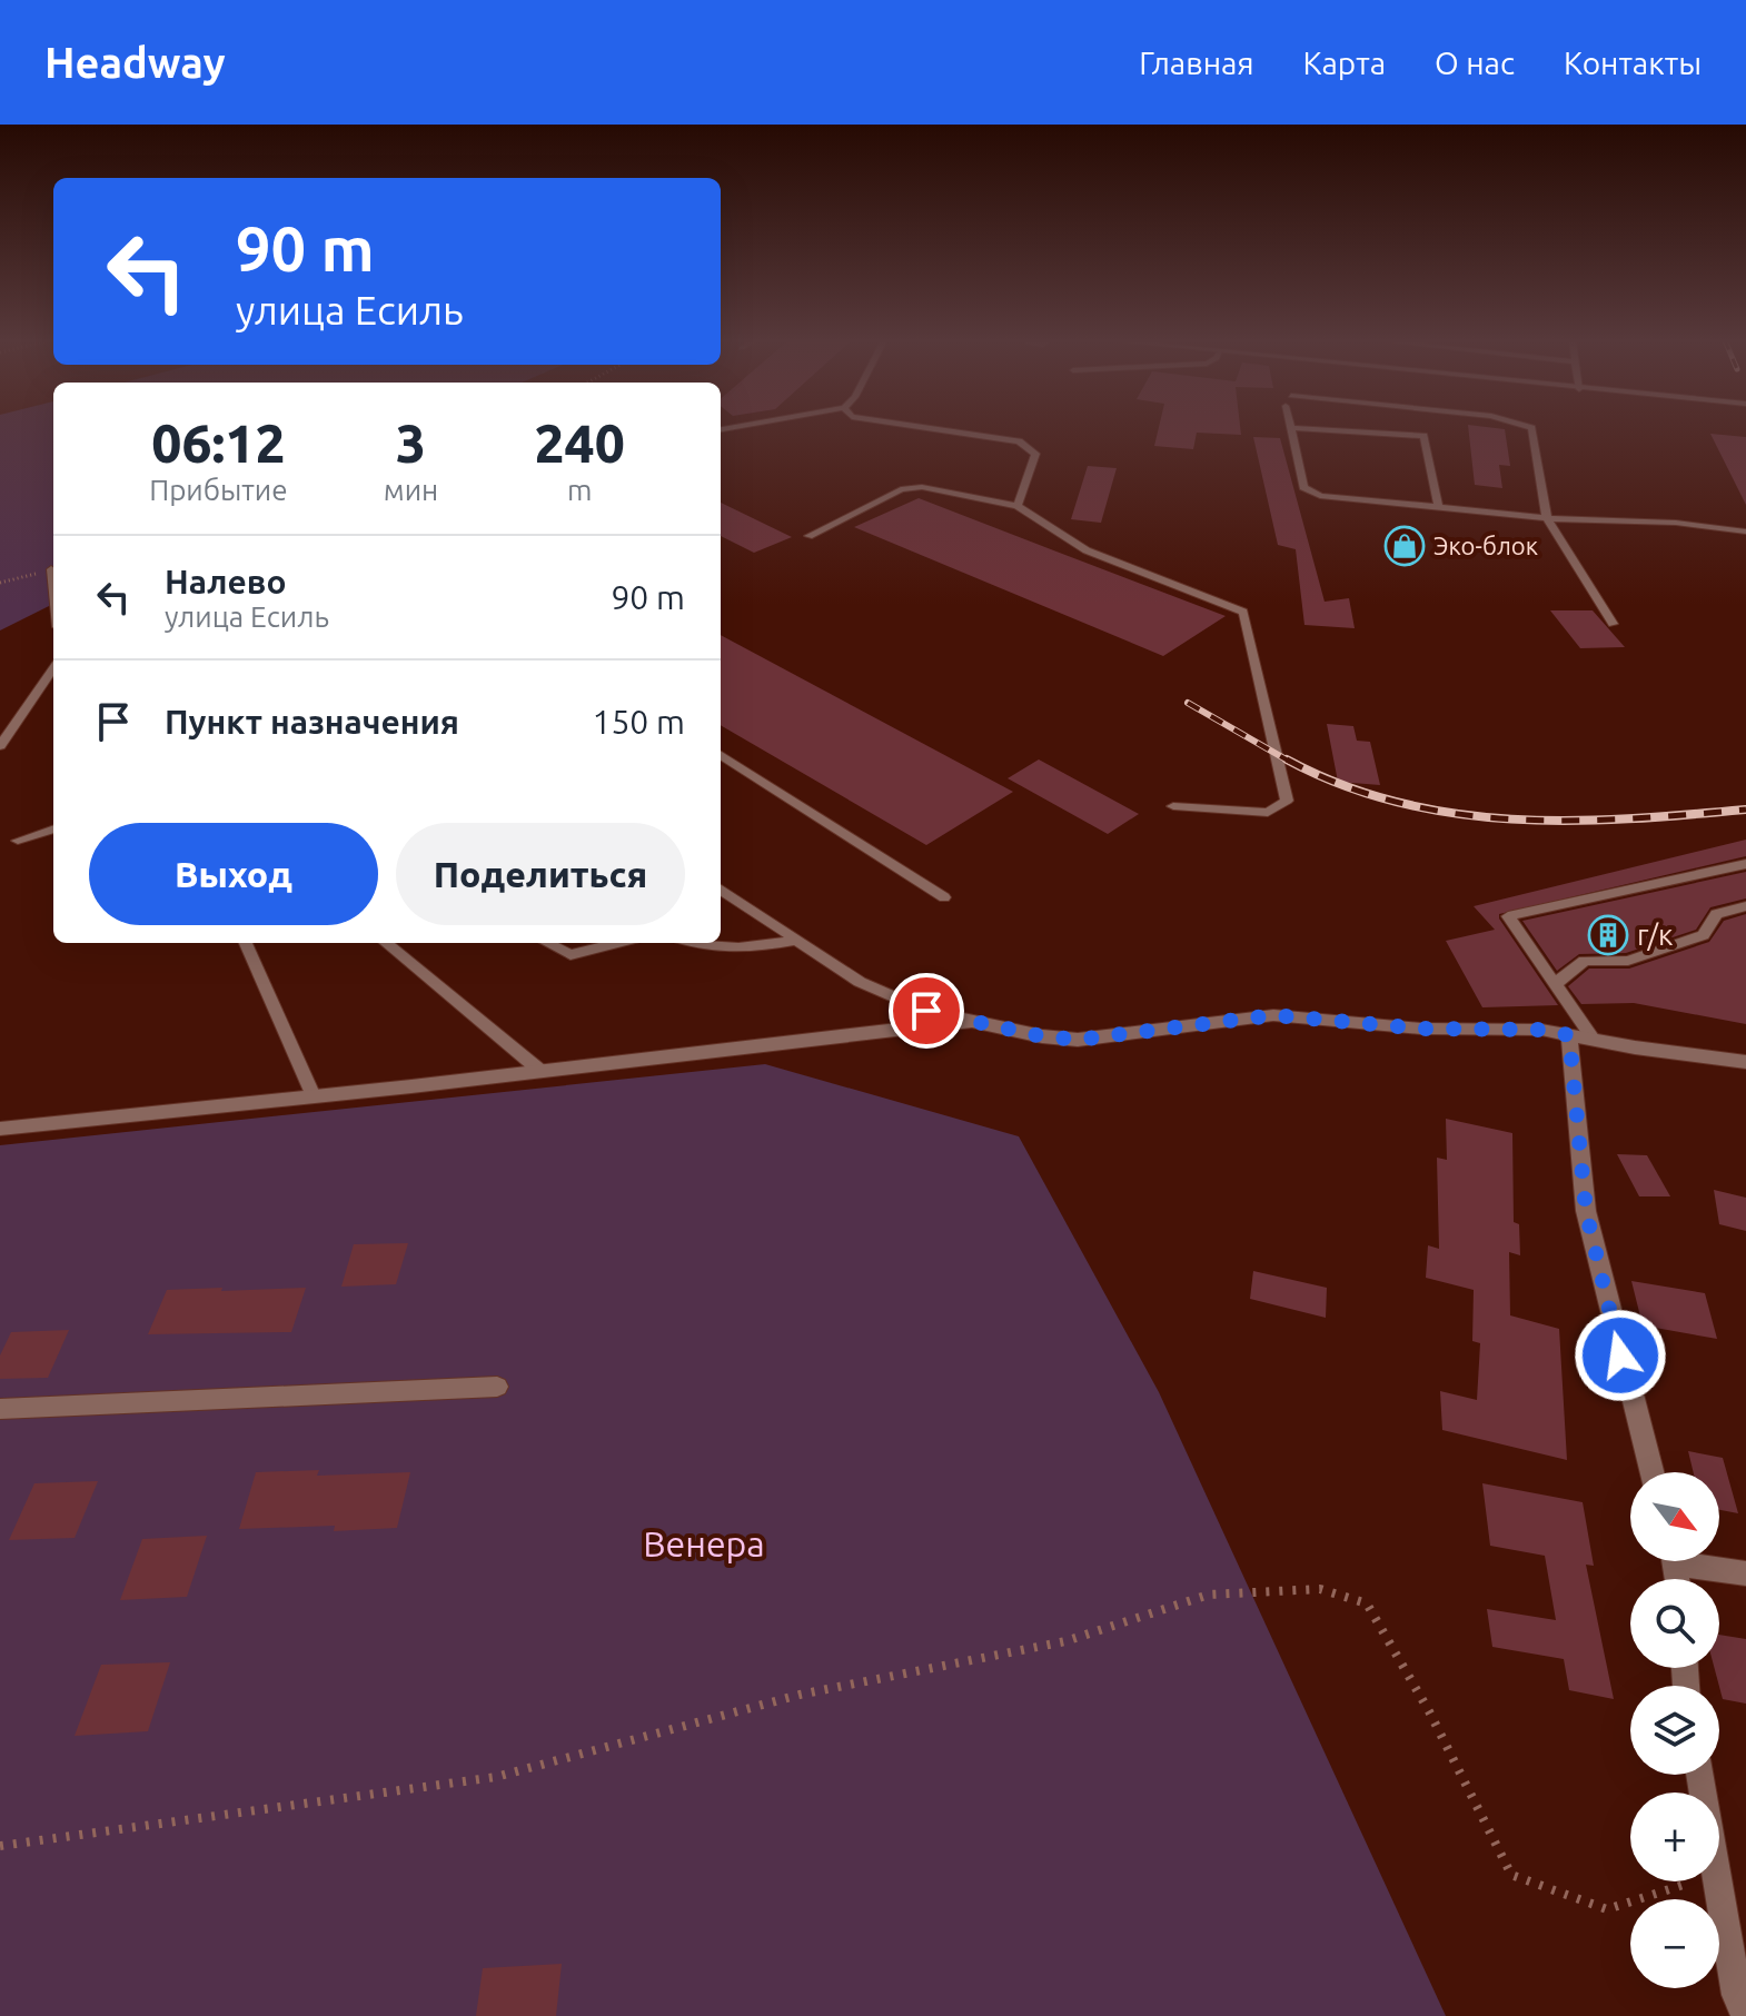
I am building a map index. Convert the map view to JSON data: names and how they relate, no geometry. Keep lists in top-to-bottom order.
{
  "parks": ["Венера"],
  "places": {
    "shop": ["Эко-блок"],
    "building": ["г/к"]
  },
  "north": "bottom right",
  "page": {
    "header": "Headway",
    "nav": [
      "Главная",
      "Карта",
      "О нас",
      "Контакты"
    ],
    "turn": ["90 m", "улица Есиль"],
    "eta": [
      "06:12",
      "Прибытие",
      "3",
      "мин",
      "240",
      "m"
    ],
    "list": [
      {
        "name": "Налево",
        "note": "улица Есиль",
        "value": "90 m"
      },
      {
        "name": "Пункт назначения",
        "value": "150 m"
      }
    ],
    "buttons": ["Выход", "Поделиться"],
    "map_buttons": ["+", "−"]
  }
}
